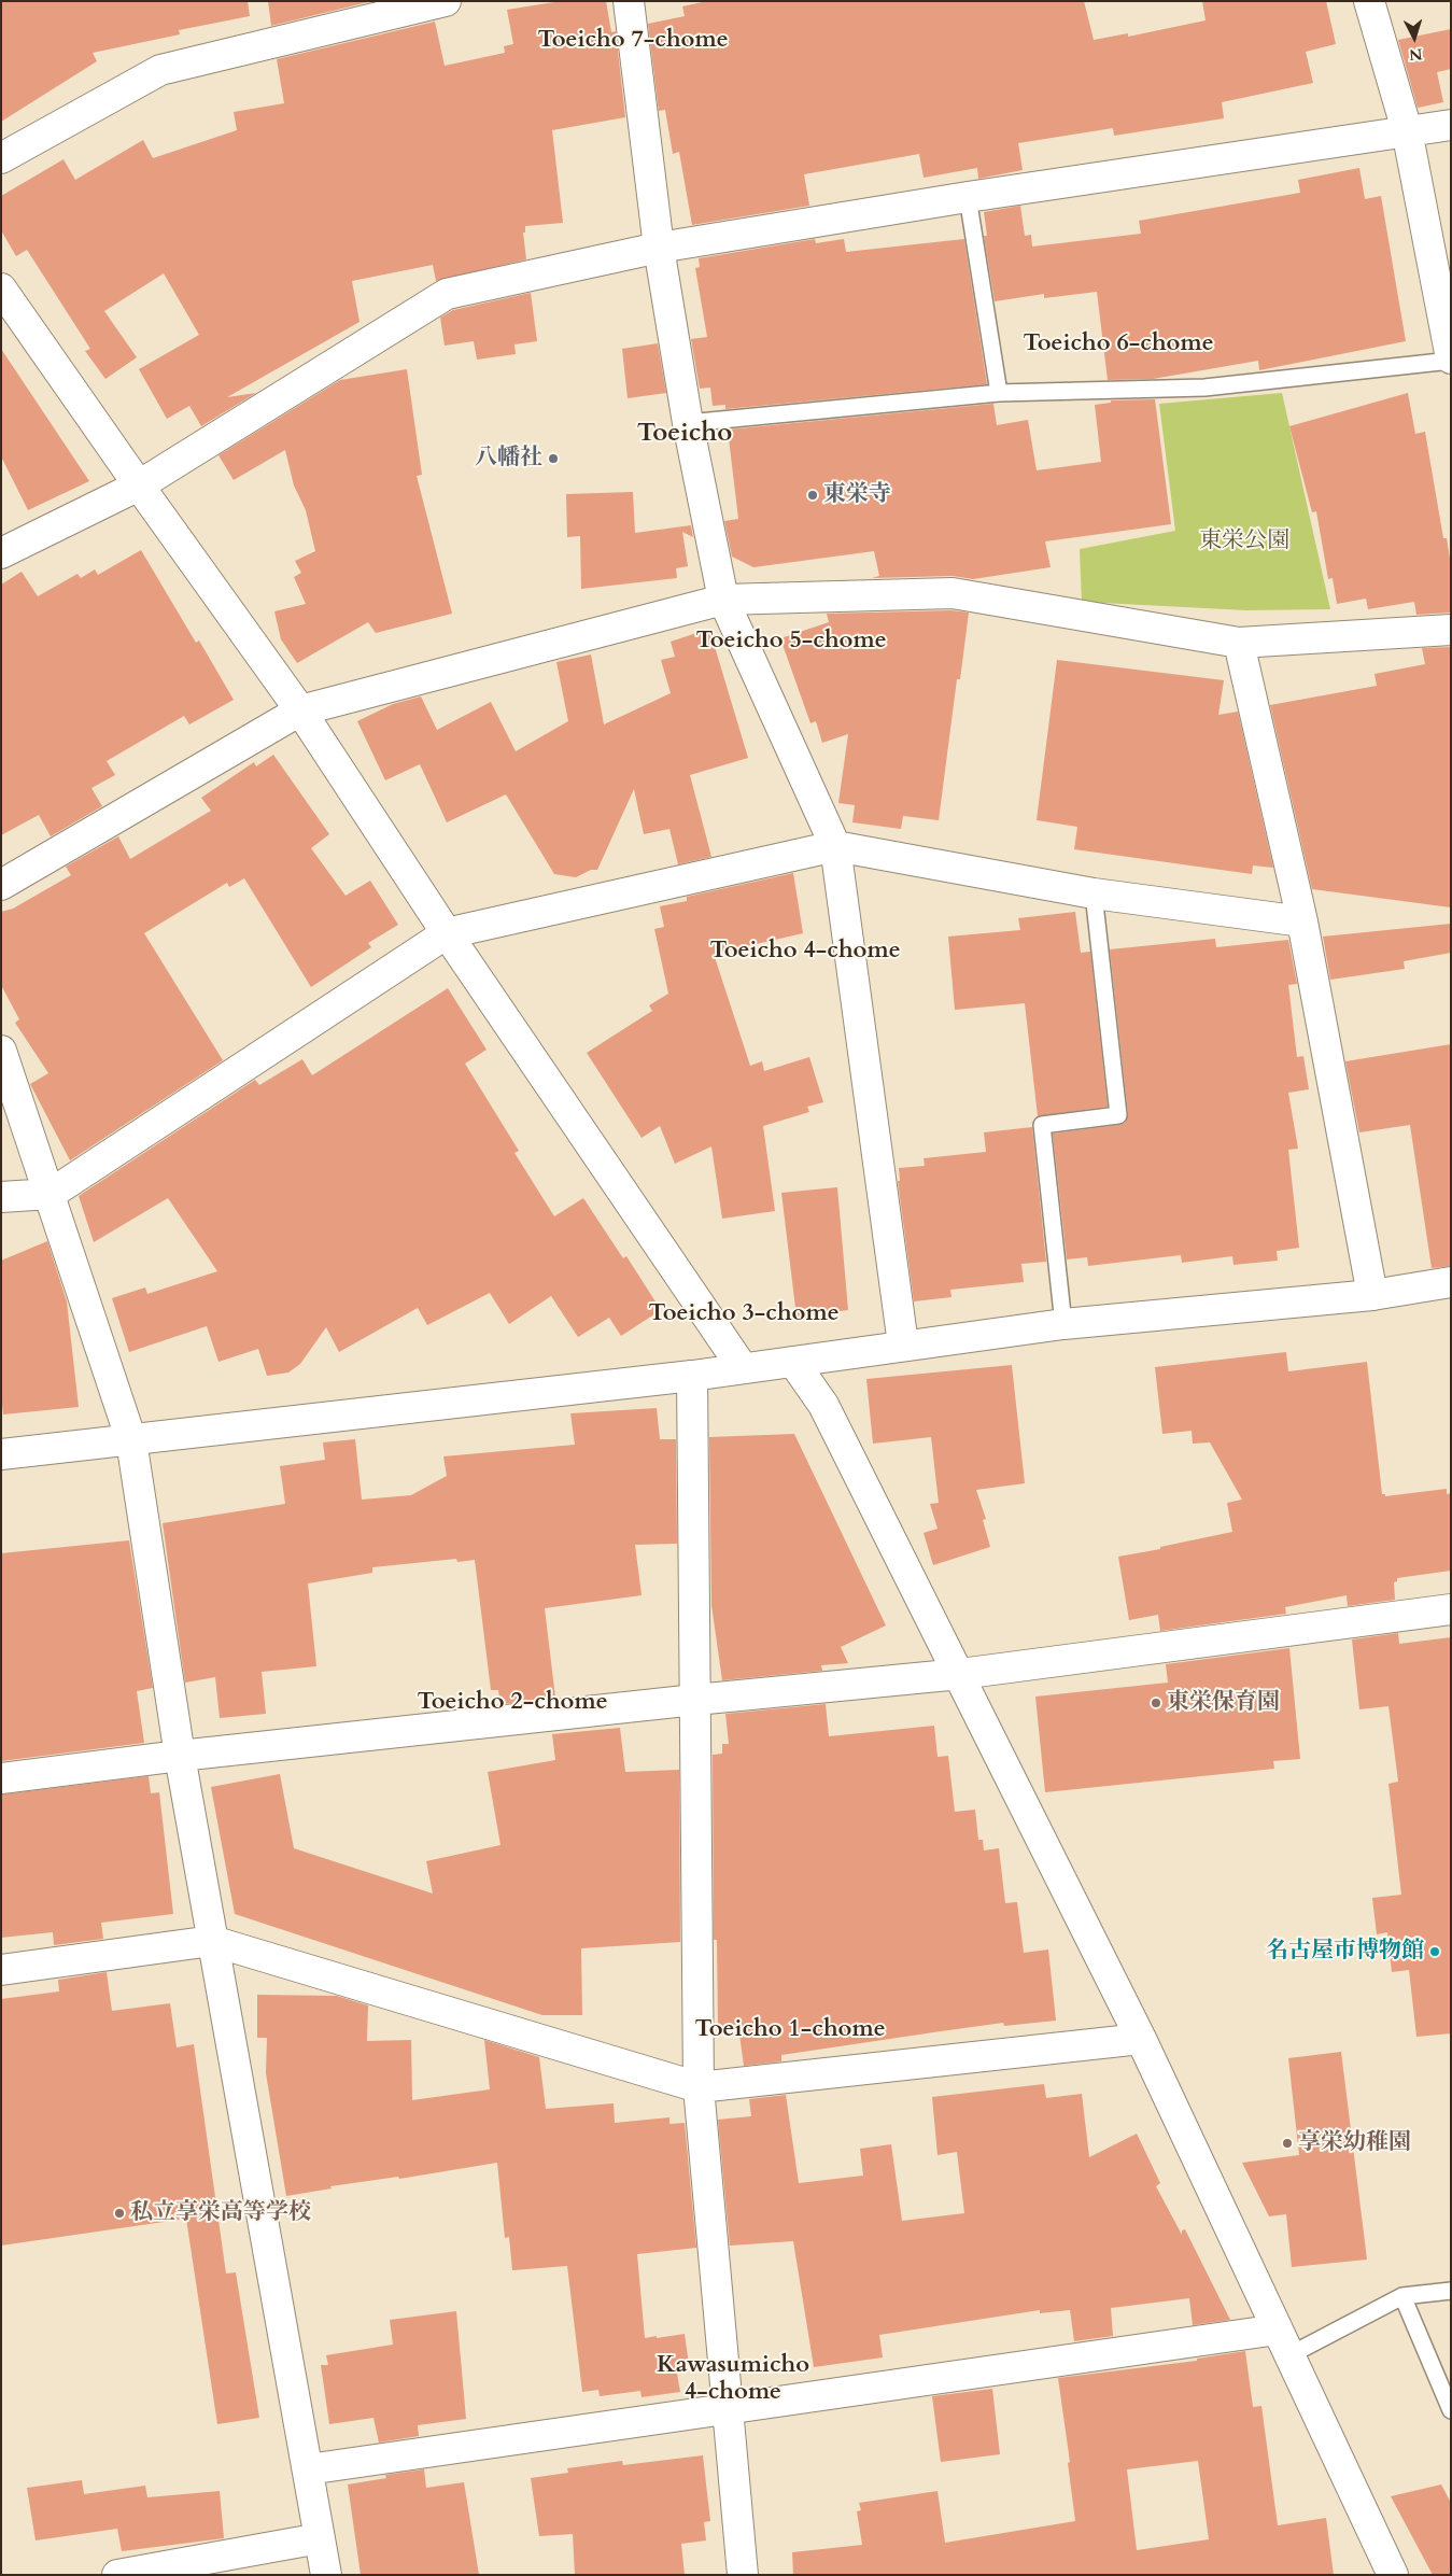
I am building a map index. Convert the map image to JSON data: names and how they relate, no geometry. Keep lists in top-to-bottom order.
{
  "districts": [
    "Toeicho 7-chome",
    "Toeicho 6-chome",
    "Toeicho",
    "Toeicho 5-chome",
    "Toeicho 4-chome",
    "Toeicho 3-chome",
    "Toeicho 2-chome",
    "Toeicho 1-chome",
    "Kawasumicho 4-chome"
  ],
  "parks": ["東栄公園"],
  "places": [
    "八幡社",
    "東栄寺",
    "東栄保育園",
    "名古屋市博物館",
    "享栄幼稚園",
    "私立享栄高等学校"
  ],
  "north": "bottom"
}
